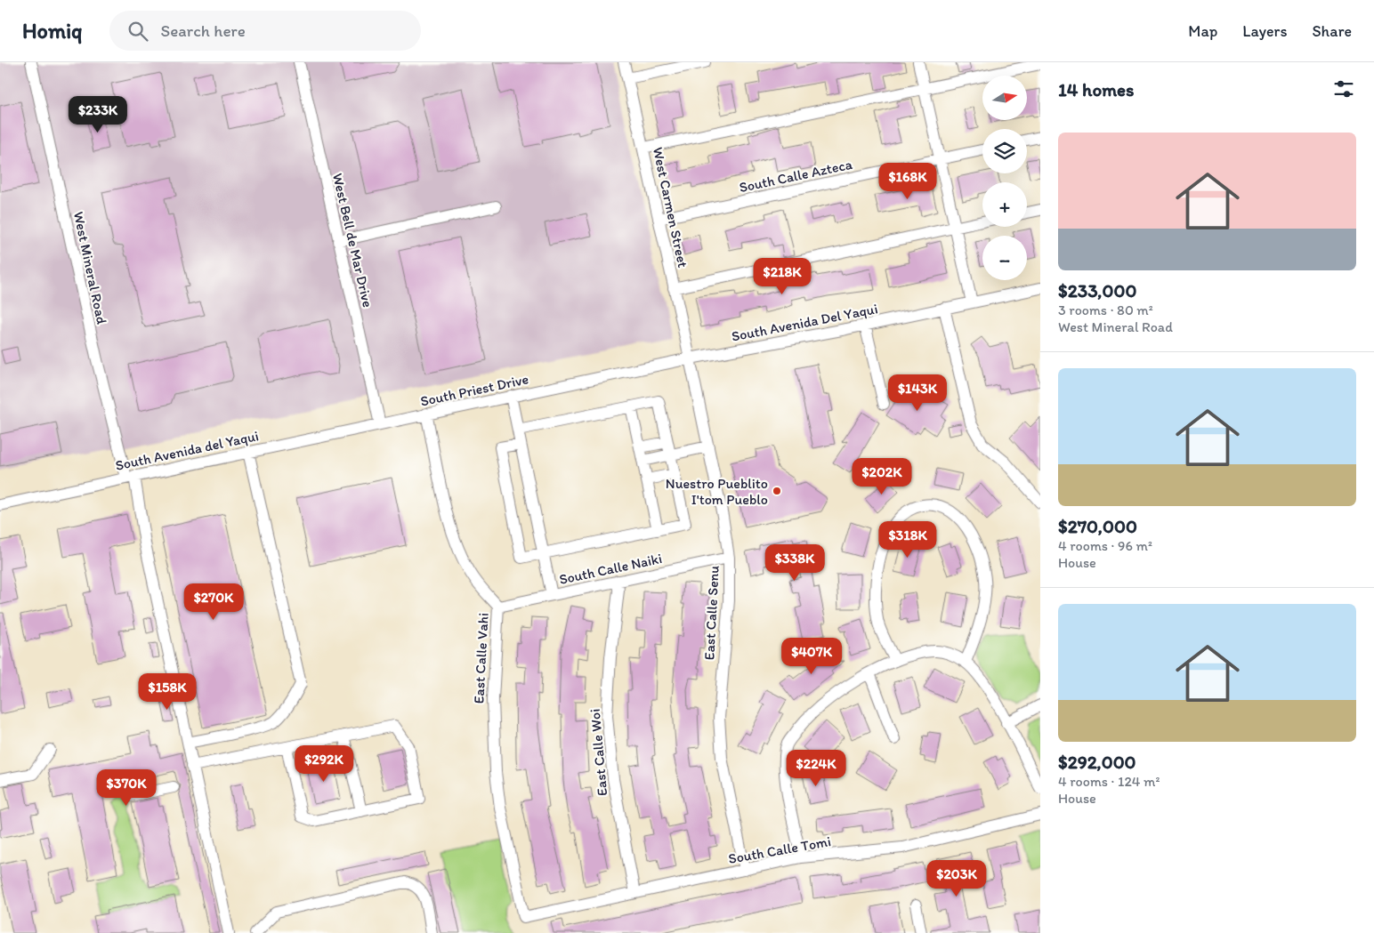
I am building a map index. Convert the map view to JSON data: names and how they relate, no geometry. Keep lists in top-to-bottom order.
{
  "streets": {
    "street": [
      "South Calle Azteca",
      "West Carmen Street",
      "West Bell de Mar Drive",
      "West Mineral Road",
      "South Avenida Del Yaqui",
      "South Priest Drive",
      "South Avenida del Yaqui",
      "South Calle Naiki",
      "East Calle Senu",
      "East Calle Vahi",
      "East Calle Woi",
      "South Calle Tomi"
    ]
  },
  "crossings": [
    ["South Calle Azteca", "West Carmen Street"],
    ["West Carmen Street", "South Avenida Del Yaqui"],
    ["West Carmen Street", "East Calle Senu"],
    ["West Bell de Mar Drive", "South Priest Drive"],
    ["West Bell de Mar Drive", "South Avenida del Yaqui"],
    ["West Mineral Road", "South Avenida del Yaqui"],
    ["South Avenida Del Yaqui", "South Priest Drive"],
    ["South Avenida Del Yaqui", "East Calle Senu"],
    ["South Priest Drive", "South Avenida del Yaqui"],
    ["South Priest Drive", "East Calle Vahi"],
    ["South Calle Naiki", "East Calle Senu"],
    ["South Calle Naiki", "East Calle Vahi"],
    ["South Calle Naiki", "East Calle Woi"],
    ["East Calle Senu", "South Calle Tomi"],
    ["East Calle Vahi", "South Calle Tomi"],
    ["East Calle Woi", "South Calle Tomi"]
  ],
  "places": ["Nuestro Pueblito I'tom Pueblo"],
  "north": "right",
  "page": {
    "header": "Homiq",
    "search": "Search here",
    "nav": ["Map", "Layers", "Share"],
    "heading": "14 homes",
    "map_buttons": ["+", "−"],
    "price": [
      "$233K",
      "$168K",
      "$218K",
      "$143K",
      "$202K",
      "$318K",
      "$338K",
      "$270K",
      "$407K",
      "$158K",
      "$292K",
      "$224K",
      "$370K",
      "$203K"
    ],
    "list": [
      {
        "name": "$233,000",
        "note": "3 rooms · 80 m² · West Mineral Road"
      },
      {
        "name": "$270,000",
        "note": "4 rooms · 96 m² · House"
      },
      {
        "name": "$292,000",
        "note": "4 rooms · 124 m² · House"
      }
    ]
  }
}
